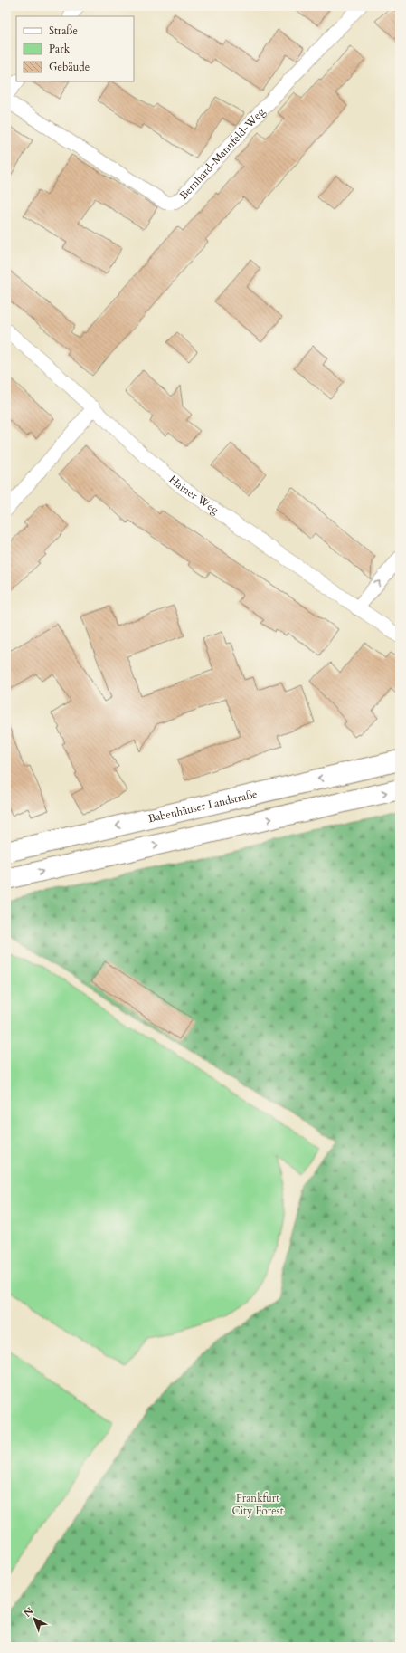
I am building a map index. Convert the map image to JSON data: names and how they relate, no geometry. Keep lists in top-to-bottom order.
{
  "streets": {
    "main road": ["Babenhäuser Landstraße"],
    "street": ["Bernhard-Mannfeld-Weg", "Hainer Weg"]
  },
  "parks": ["Frankfurt City Forest"],
  "legend": ["Straße", "Park", "Gebäude"],
  "north": "top left"
}
